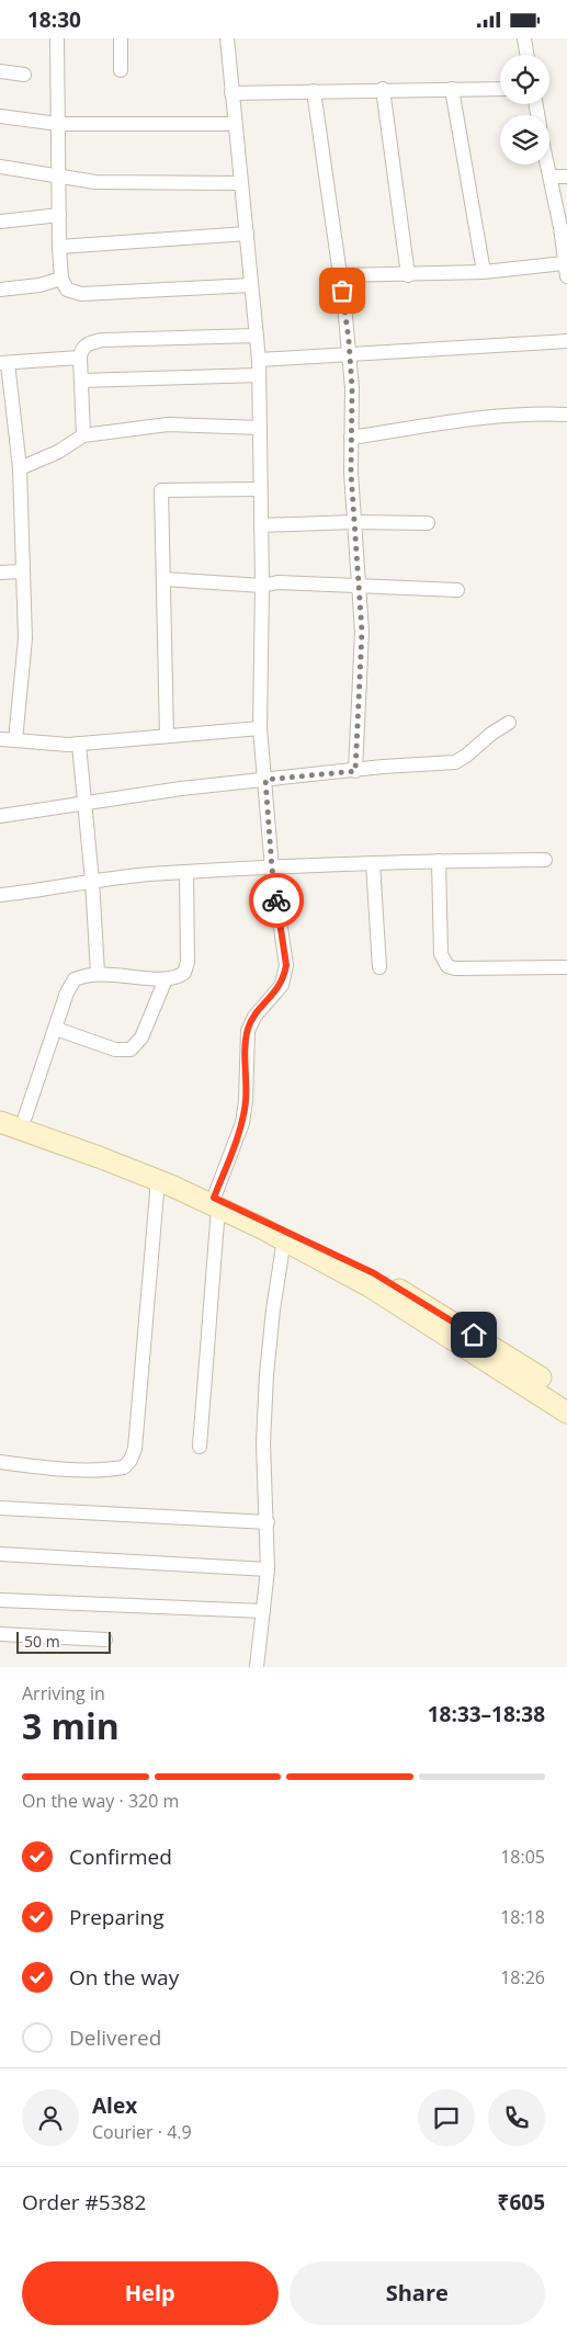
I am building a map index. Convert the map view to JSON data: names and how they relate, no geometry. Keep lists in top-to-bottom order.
{
  "scale_bar": "50 m",
  "page": {
    "status": "18:30",
    "scale": "50 m",
    "heading": ["3 min", "Arriving in", "18:33–18:38"],
    "panel": [
      "Alex",
      "Courier · 4.9",
      "Order #5382",
      "₹605"
    ],
    "bar": "On the way · 320 m",
    "list": [
      ["Confirmed", "18:05"],
      ["Preparing", "18:18"],
      ["On the way", "18:26"],
      "Delivered"
    ],
    "buttons": ["Help", "Share"]
  }
}
